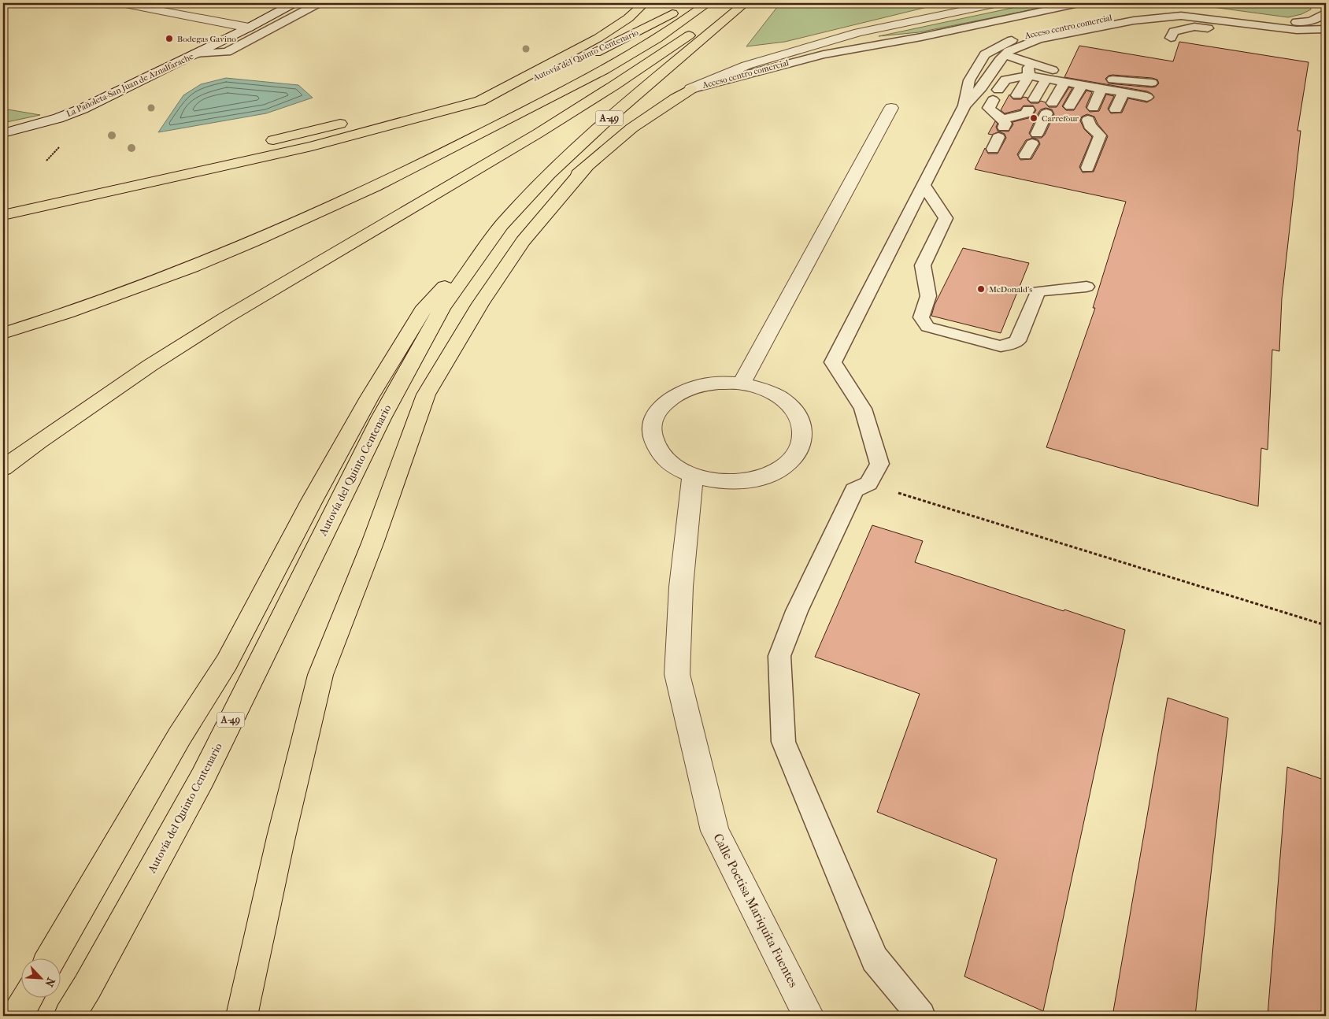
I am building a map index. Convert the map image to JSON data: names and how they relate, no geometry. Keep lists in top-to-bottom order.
{
  "streets": {
    "highway": ["Autovía del Quinto Centenario", "A-49"],
    "street": ["La Pañoleta-San Juan de Aznalfarache", "Calle Poetisa Mariquita Fuentes"],
    "lane": ["Acceso centro comercial"]
  },
  "places": ["Bodegas Gavino", "Carrefour", "McDonald's"],
  "north": "bottom right"
}
